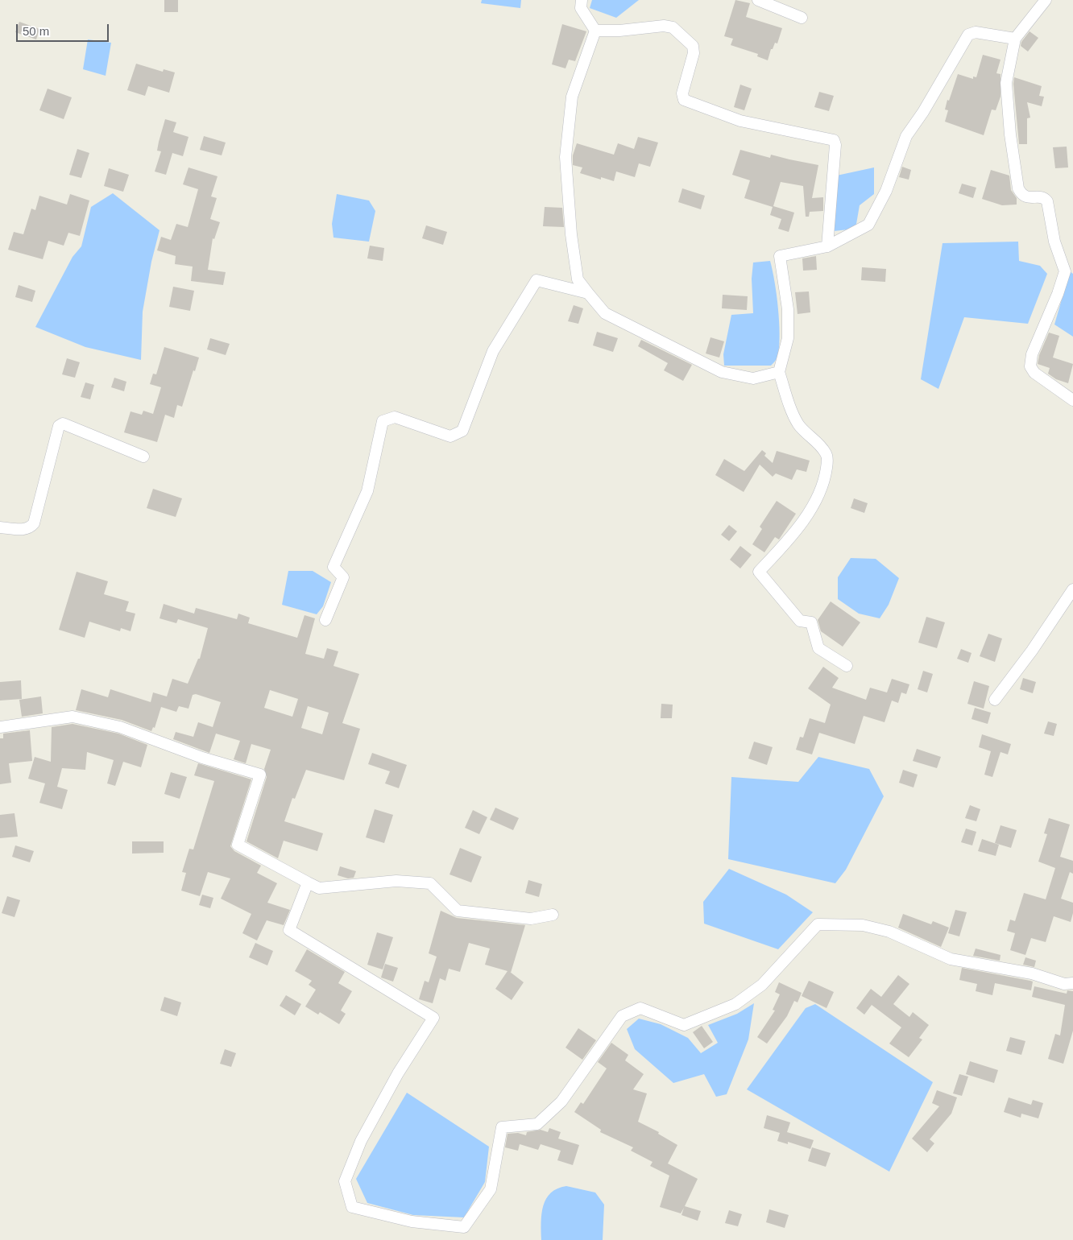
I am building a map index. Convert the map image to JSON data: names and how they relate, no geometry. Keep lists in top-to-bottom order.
{
  "scale_bar": "50 m"
}
